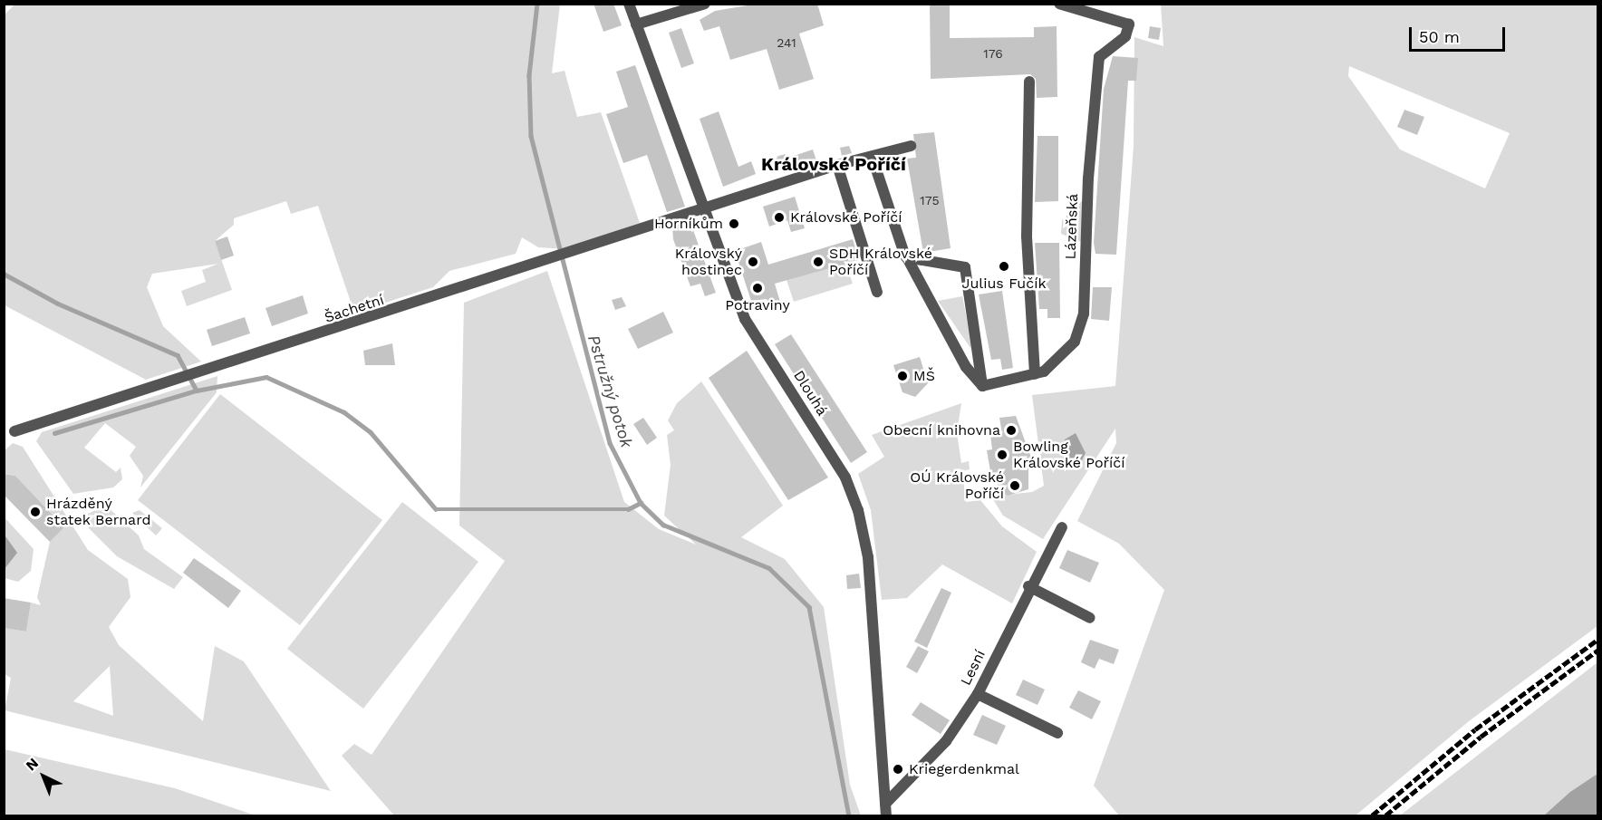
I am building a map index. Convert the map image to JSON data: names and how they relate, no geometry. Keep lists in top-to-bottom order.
{
  "streets": {
    "street": [
      "Lázeňská",
      "Šachetní",
      "Dlouhá",
      "Lesní"
    ]
  },
  "crossings": [
    ["Šachetní", "Dlouhá"],
    ["Dlouhá", "Lesní"]
  ],
  "districts": ["Královské Poříčí"],
  "water": ["Pstružný potok"],
  "places": [
    "Královské Poříčí",
    "Horníkům",
    "Královský hostinec",
    "SDH Královské Poříčí",
    "Julius Fučík",
    "Potraviny",
    "MŠ",
    "Obecní knihovna",
    "Bowling Královské Poříčí",
    "OÚ Královské Poříčí",
    "Hrázděný statek Bernard",
    "Kriegerdenkmal"
  ],
  "house_numbers": ["241", "176", "175"],
  "scale_bar": "50 m",
  "north": "top left"
}
